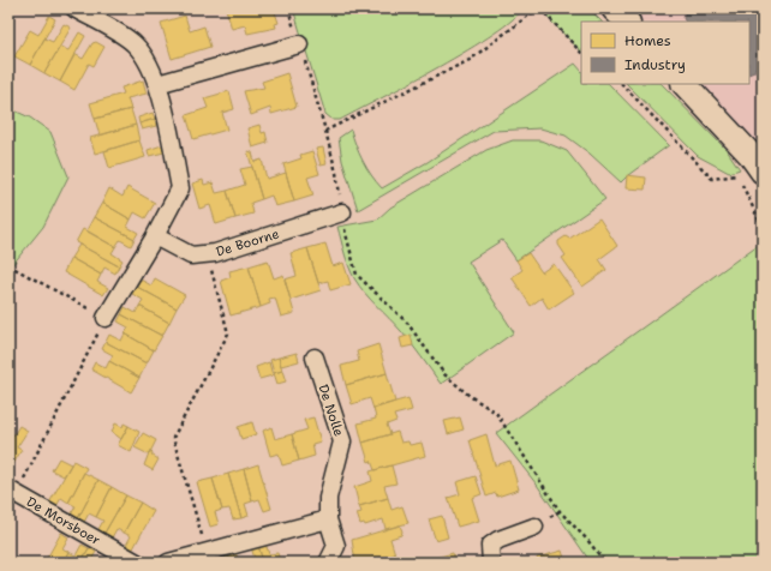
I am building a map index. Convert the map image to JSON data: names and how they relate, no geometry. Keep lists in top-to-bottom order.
{
  "streets": {
    "street": ["De Boorne", "De Nolle", "De Morsboer"]
  },
  "legend": ["Homes", "Industry"]
}
